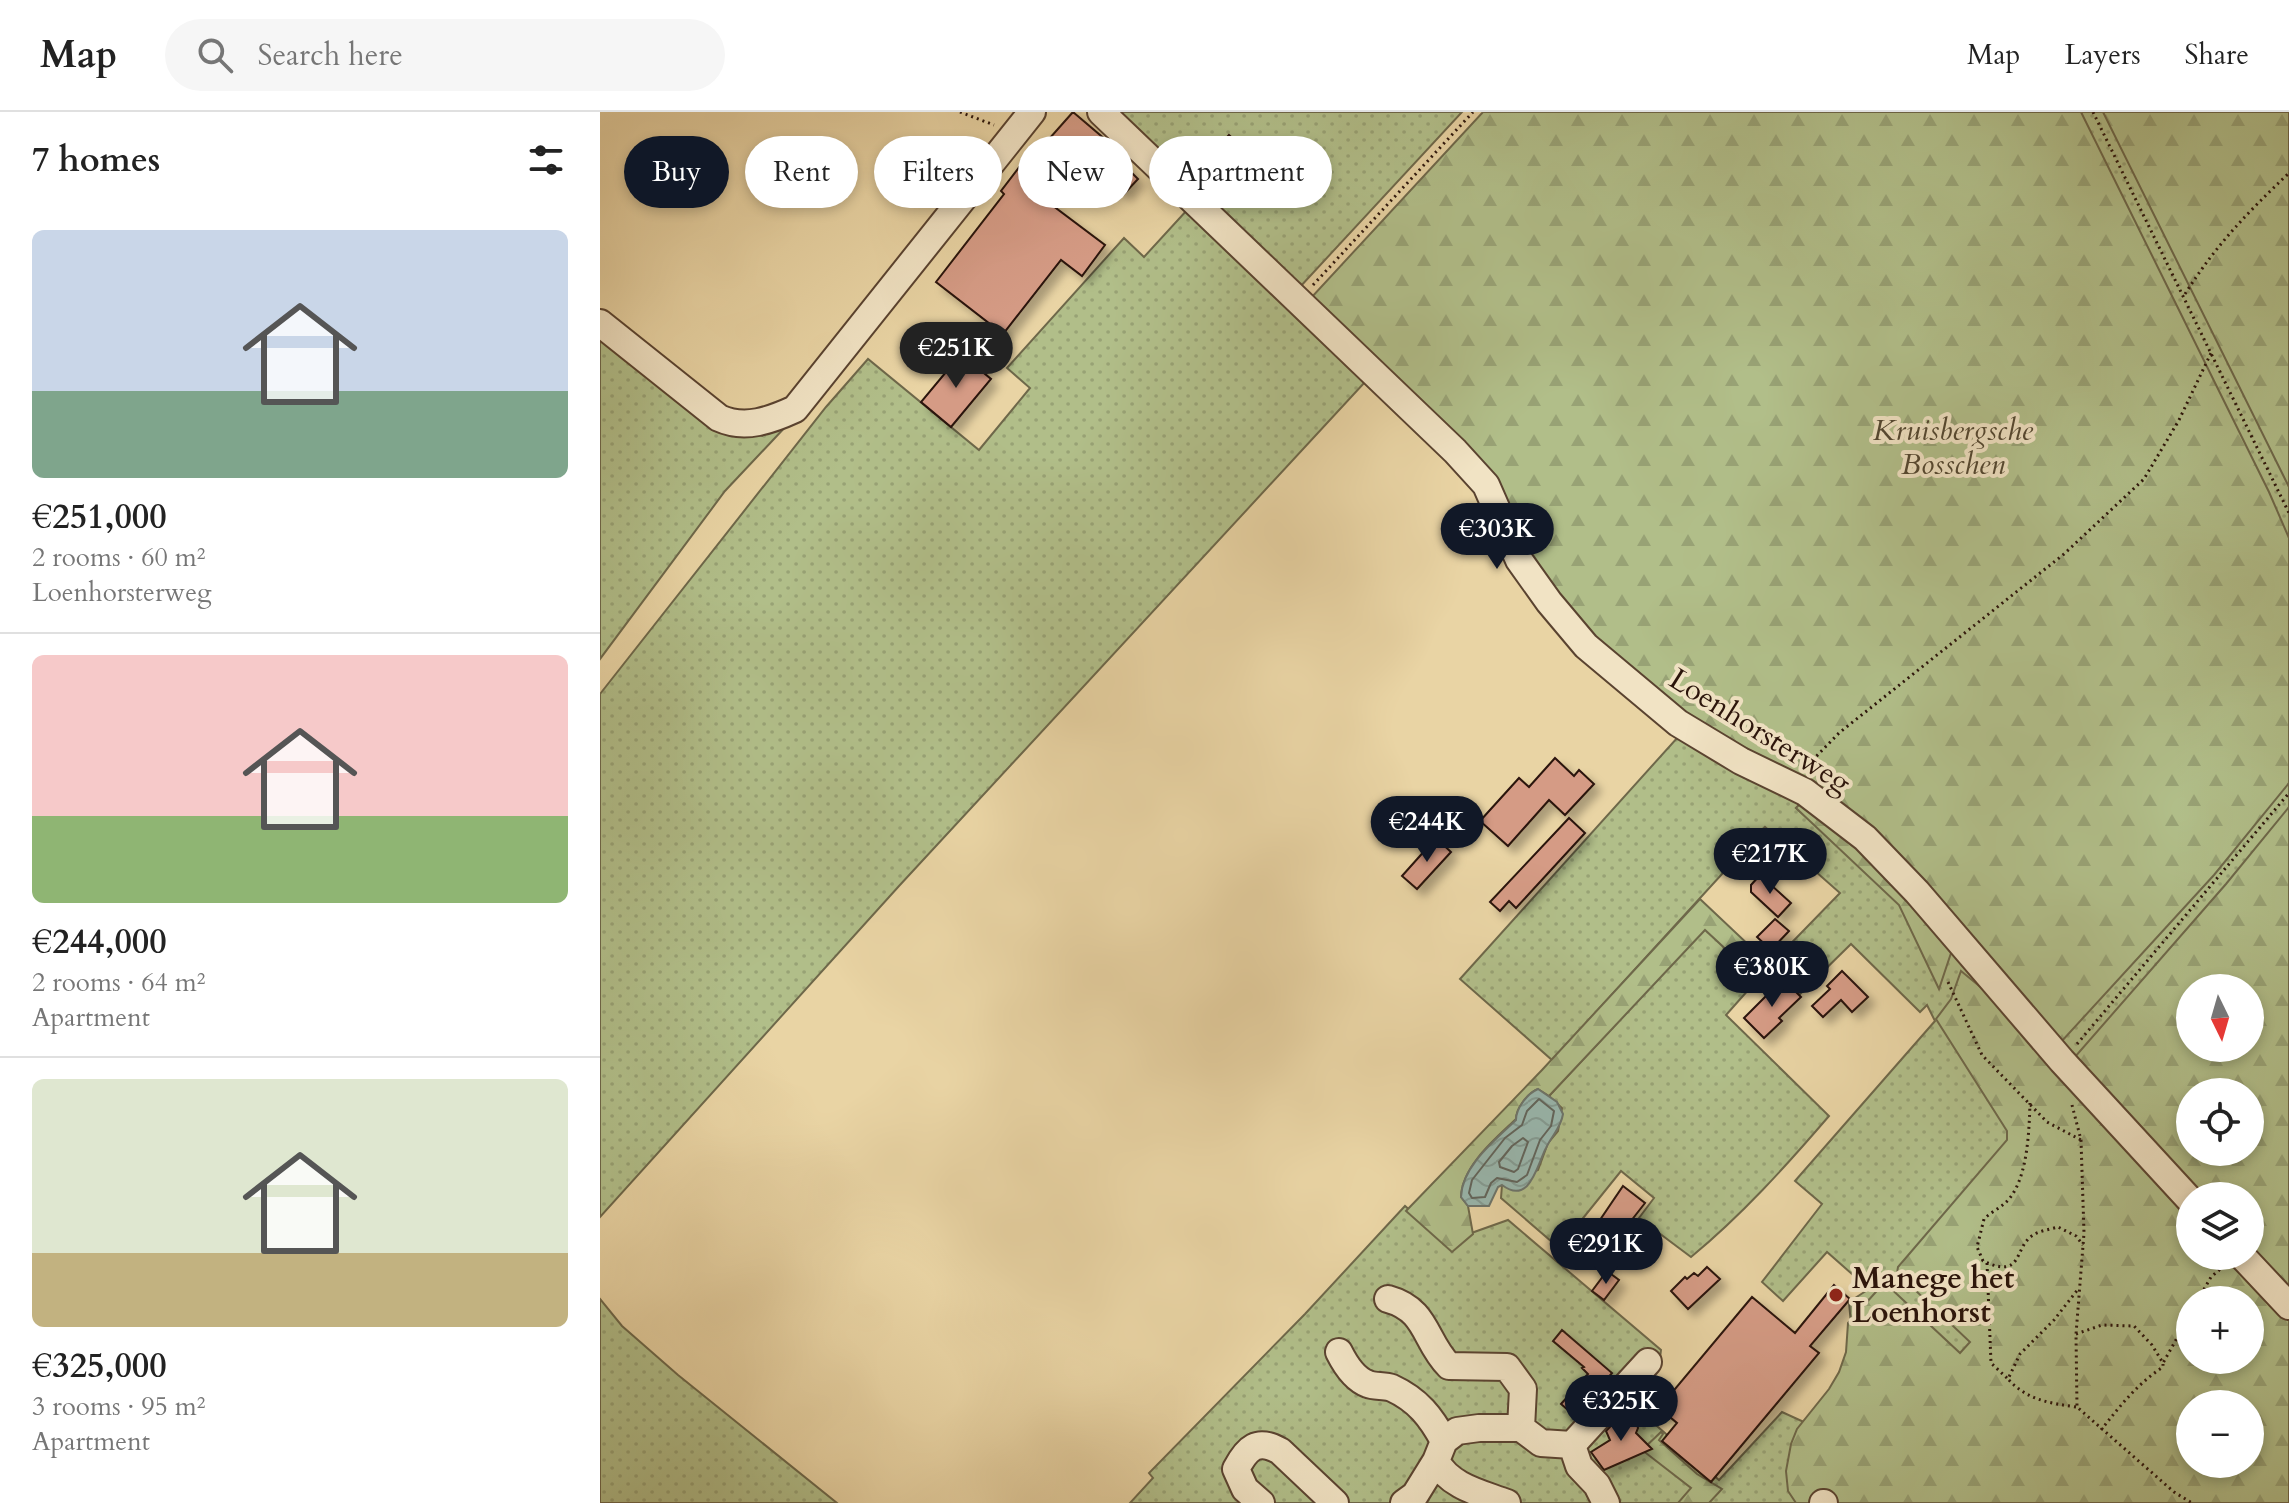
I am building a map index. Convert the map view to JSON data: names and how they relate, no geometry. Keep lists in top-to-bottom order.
{
  "streets": {
    "street": ["Loenhorsterweg"]
  },
  "parks": ["Kruisbergsche Bosschen"],
  "places": ["Manege het Loenhorst"],
  "north": "bottom",
  "page": {
    "header": "Map",
    "search": "Search here",
    "nav": ["Map", "Layers", "Share"],
    "heading": "7 homes",
    "chip": [
      "Buy",
      "Rent",
      "Filters",
      "New",
      "Apartment"
    ],
    "list": [
      {
        "name": "€251,000",
        "note": "2 rooms · 60 m² · Loenhorsterweg"
      },
      {
        "name": "€244,000",
        "note": "2 rooms · 64 m² · Apartment"
      },
      {
        "name": "€325,000",
        "note": "3 rooms · 95 m² · Apartment"
      }
    ],
    "price": [
      "€251K",
      "€303K",
      "€244K",
      "€217K",
      "€380K",
      "€291K",
      "€325K"
    ],
    "map_buttons": ["+", "−"]
  }
}
